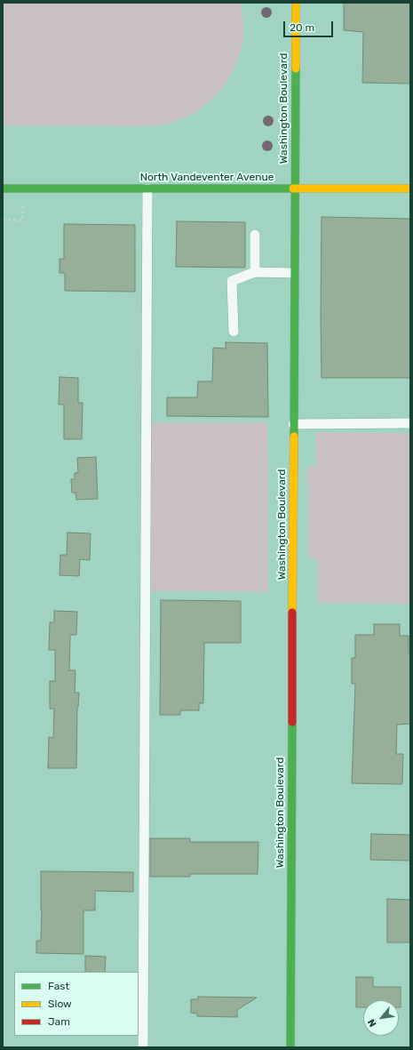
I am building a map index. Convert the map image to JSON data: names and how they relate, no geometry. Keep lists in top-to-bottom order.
{
  "streets": {
    "street": ["Washington Boulevard", "North Vandeventer Avenue"]
  },
  "crossings": [
    ["Washington Boulevard", "North Vandeventer Avenue"]
  ],
  "legend": ["Fast", "Slow", "Jam"],
  "scale_bar": "20 m",
  "north": "bottom left"
}
